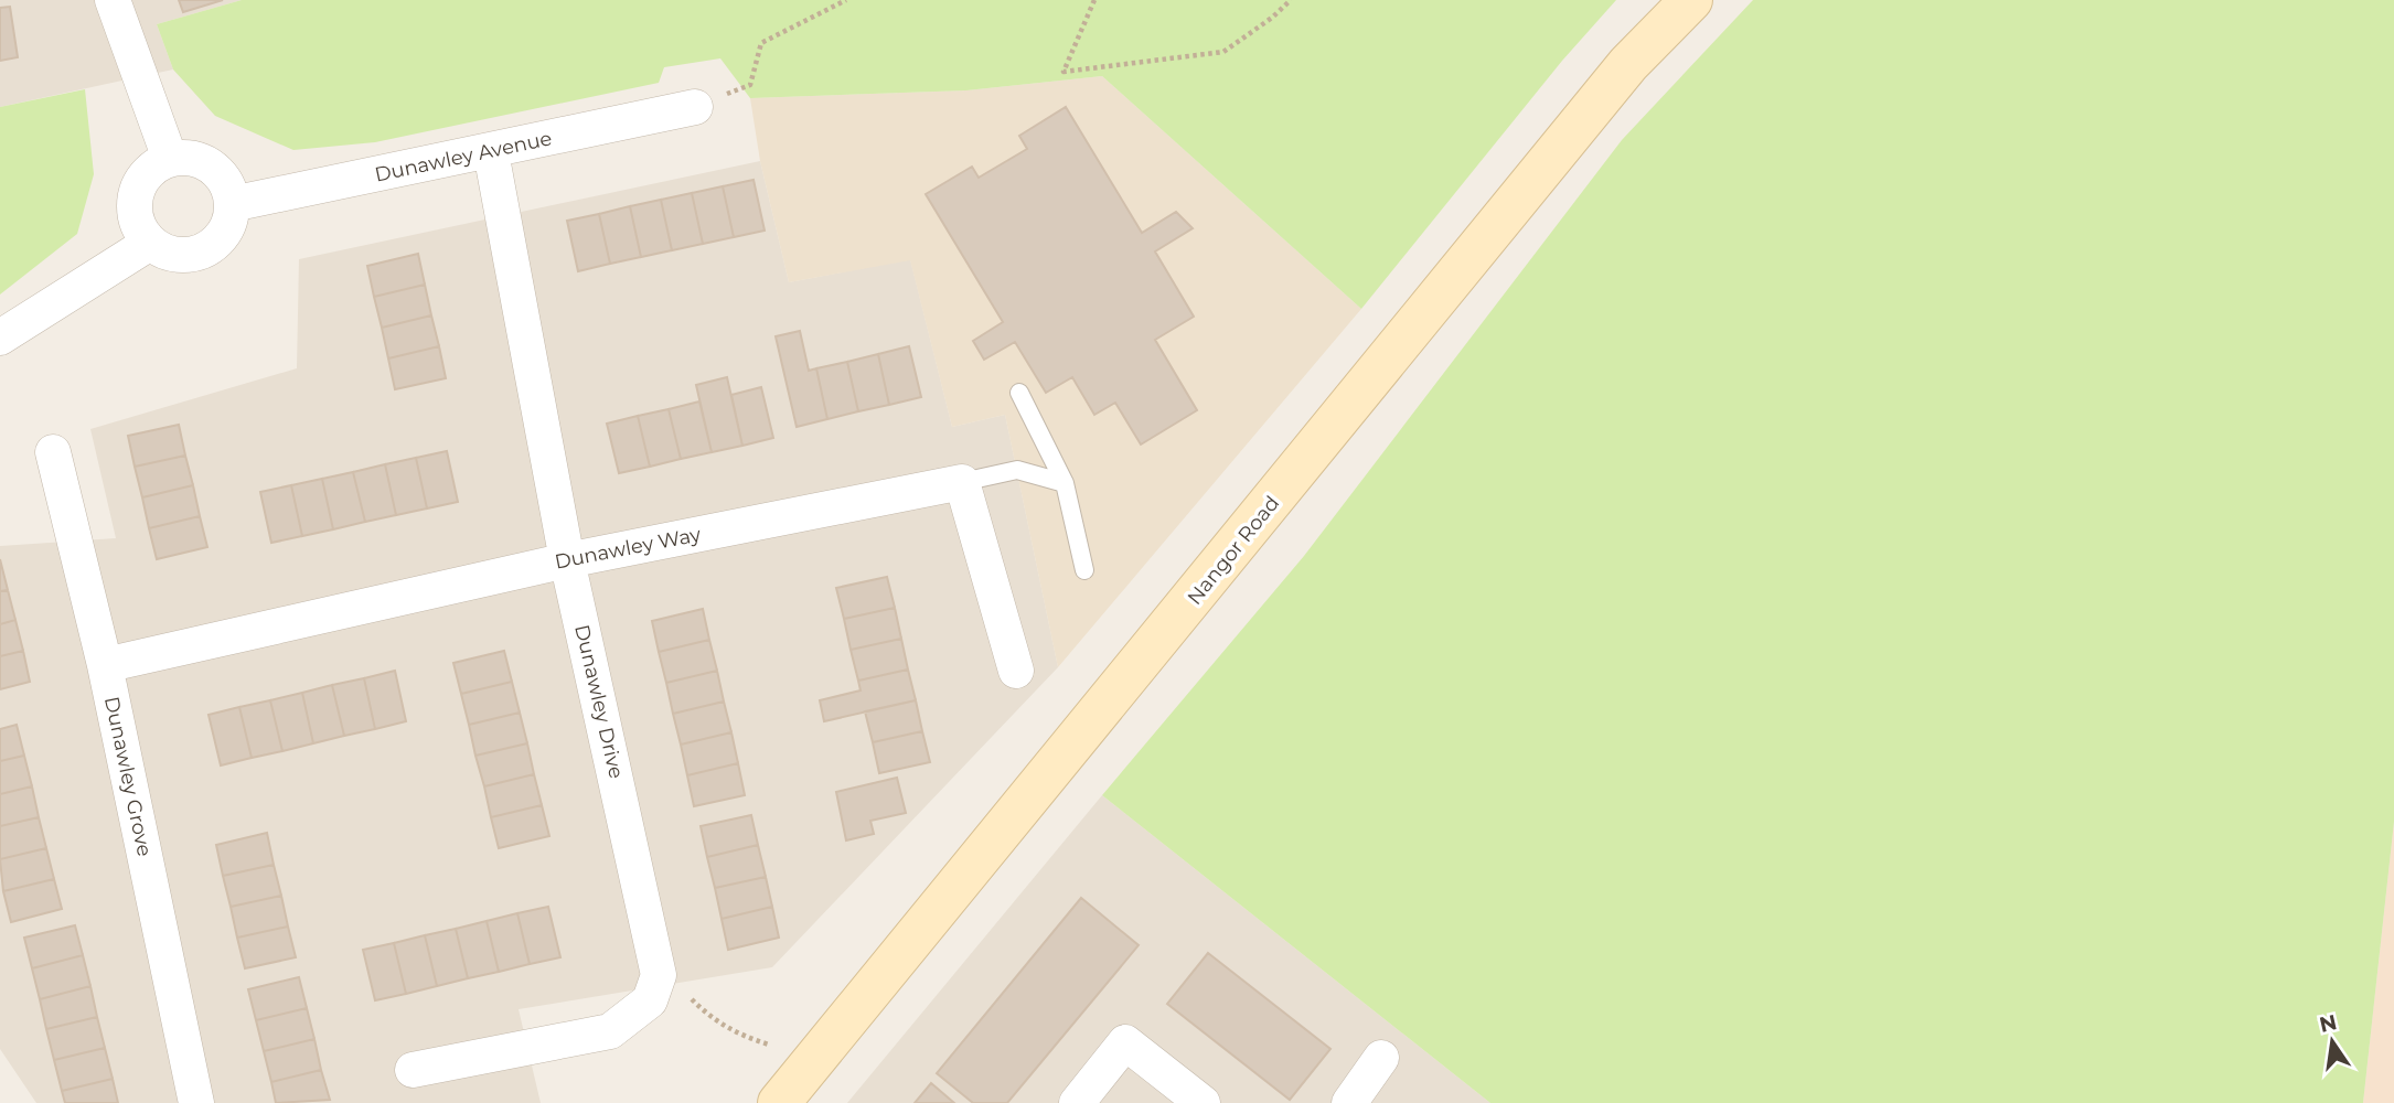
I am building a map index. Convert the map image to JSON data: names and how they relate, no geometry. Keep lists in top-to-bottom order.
{
  "streets": {
    "main road": ["Nangor Road"],
    "street": [
      "Dunawley Avenue",
      "Dunawley Way",
      "Dunawley Drive",
      "Dunawley Grove"
    ]
  },
  "crossings": [
    ["Dunawley Avenue", "Dunawley Drive"],
    ["Dunawley Way", "Dunawley Drive"],
    ["Dunawley Way", "Dunawley Grove"]
  ],
  "north": "top"
}
